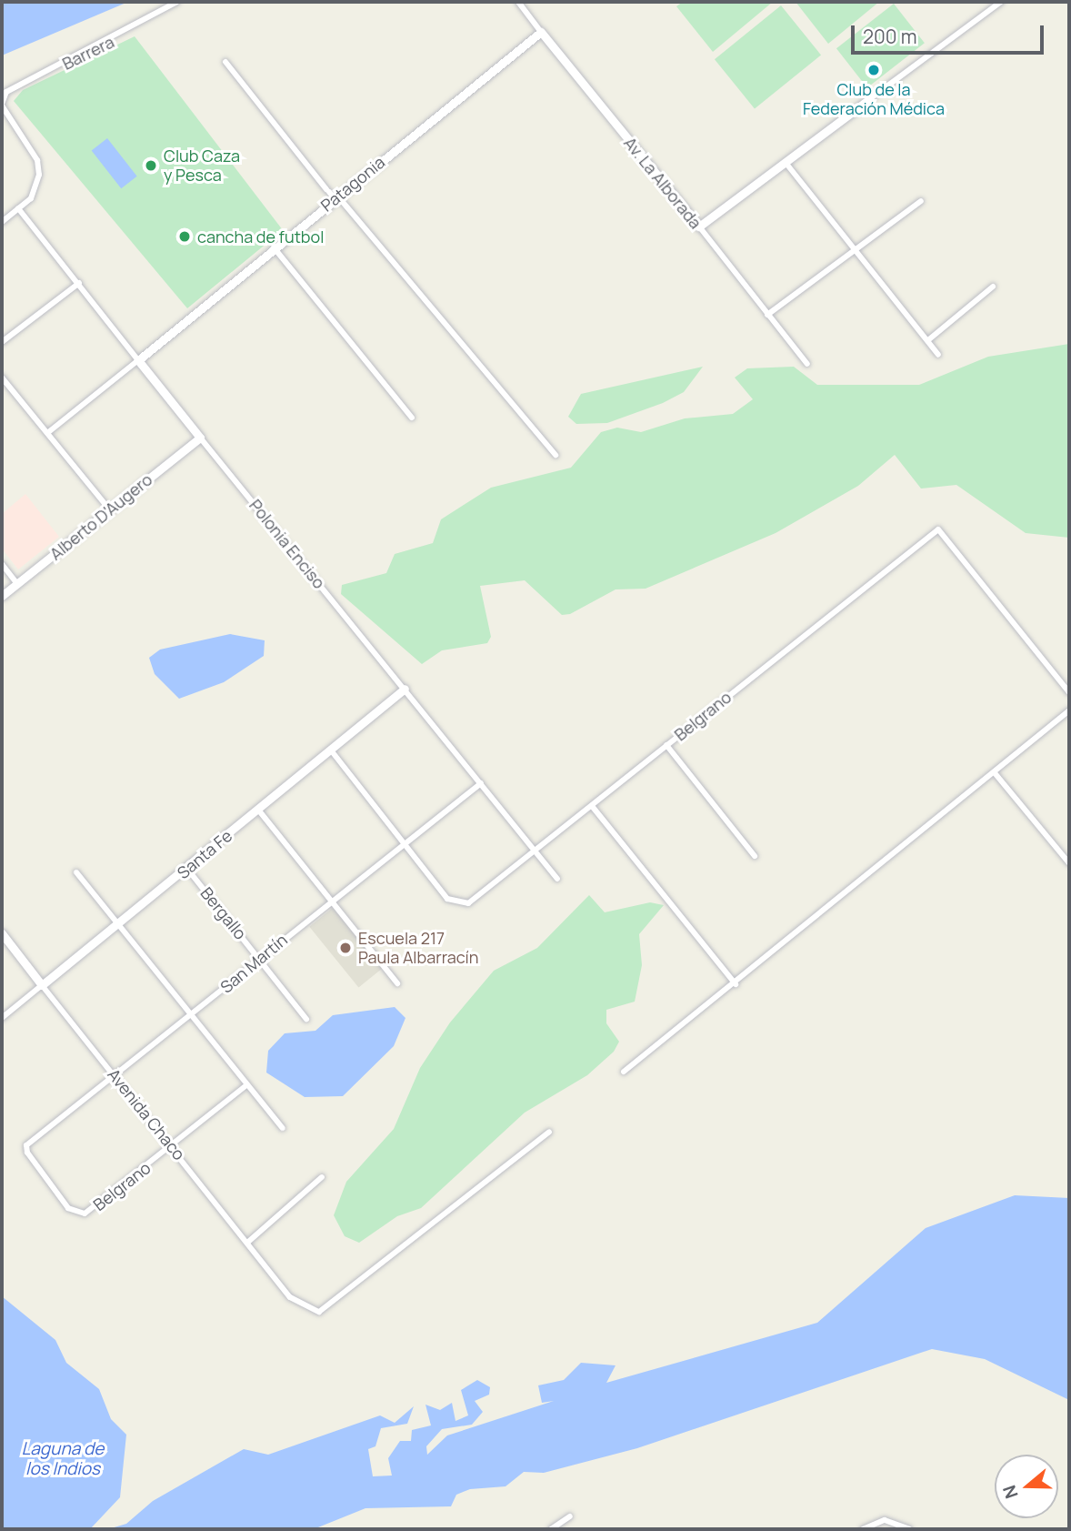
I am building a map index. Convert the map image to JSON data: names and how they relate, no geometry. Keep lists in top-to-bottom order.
{
  "streets": {
    "main road": [
      "Av. La Alborada",
      "Patagonia",
      "Alberto D'Augero",
      "Polonia Enciso",
      "Santa Fe",
      "Avenida Chaco"
    ],
    "street": [
      "Barrera",
      "Belgrano",
      "Bergallo",
      "San Martín"
    ]
  },
  "crossings": [
    ["Av. La Alborada", "Patagonia"],
    ["Patagonia", "Polonia Enciso"],
    ["Alberto D'Augero", "Polonia Enciso"],
    ["Polonia Enciso", "Belgrano"],
    ["Polonia Enciso", "Santa Fe"],
    ["Polonia Enciso", "San Martín"],
    ["Belgrano", "San Martín"],
    ["Belgrano", "Avenida Chaco"],
    ["Santa Fe", "Bergallo"],
    ["Santa Fe", "Avenida Chaco"],
    ["Bergallo", "San Martín"],
    ["San Martín", "Avenida Chaco"]
  ],
  "water": ["Laguna de los Indios"],
  "places": [
    "Club de la Federación Médica",
    "Club Caza y Pesca",
    "cancha de futbol",
    "Escuela 217 Paula Albarracín"
  ],
  "scale_bar": "200 m",
  "north": "left"
}
